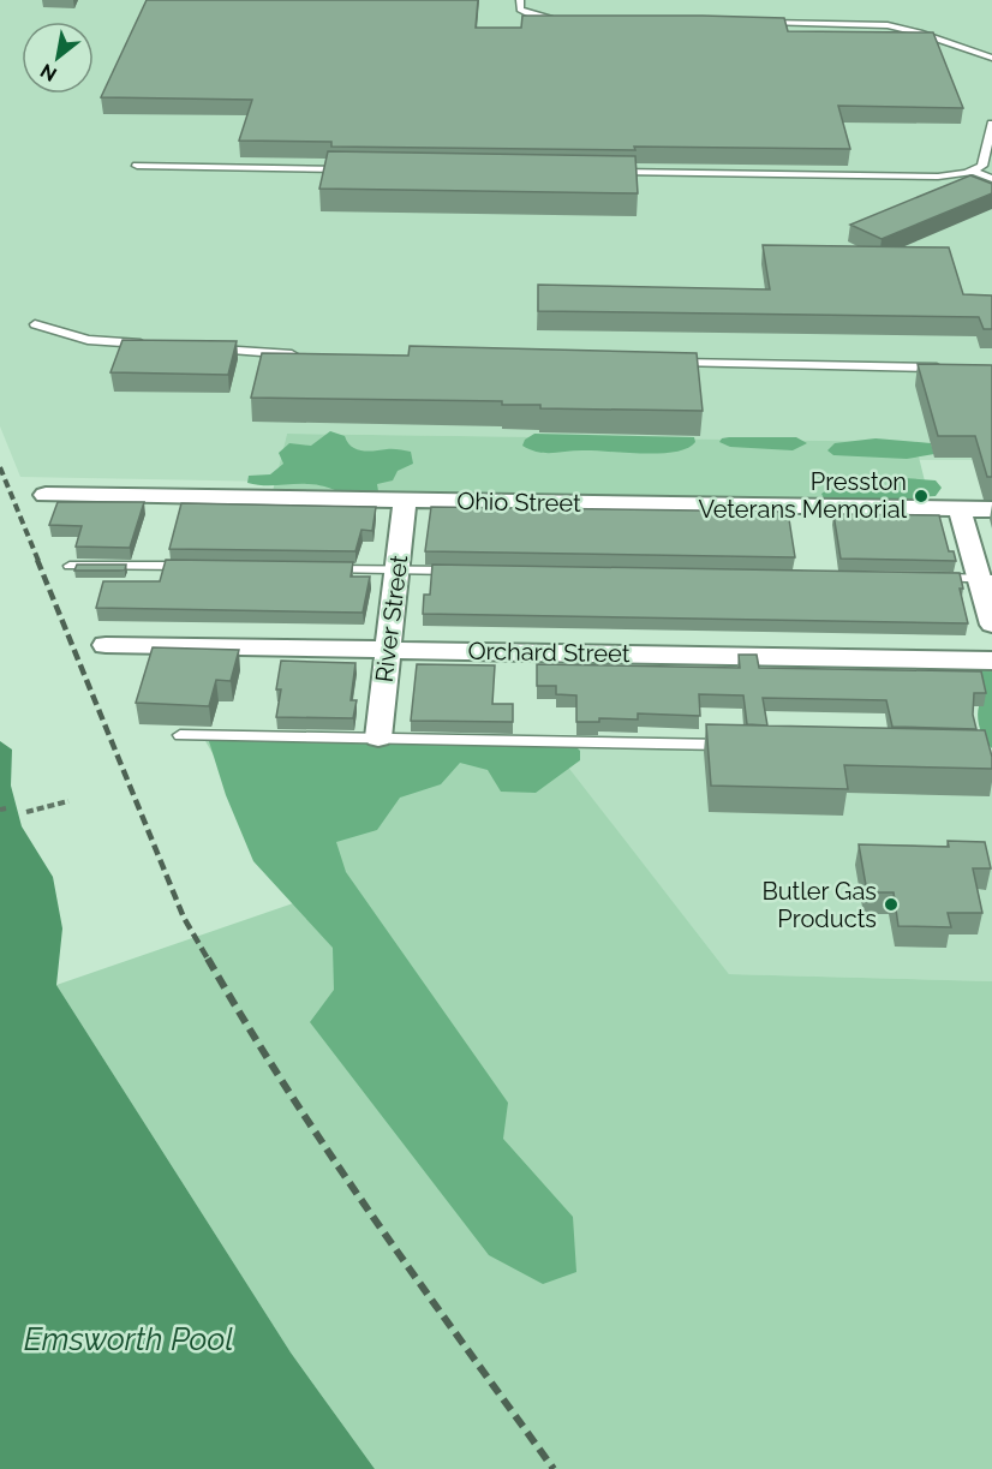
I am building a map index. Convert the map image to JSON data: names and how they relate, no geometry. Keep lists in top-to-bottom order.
{
  "streets": {
    "street": ["Ohio Street", "River Street", "Orchard Street"]
  },
  "crossings": [
    ["Ohio Street", "River Street"],
    ["River Street", "Orchard Street"]
  ],
  "water": ["Emsworth Pool"],
  "places": ["Presston Veterans Memorial", "Butler Gas Products"],
  "north": "bottom left"
}
